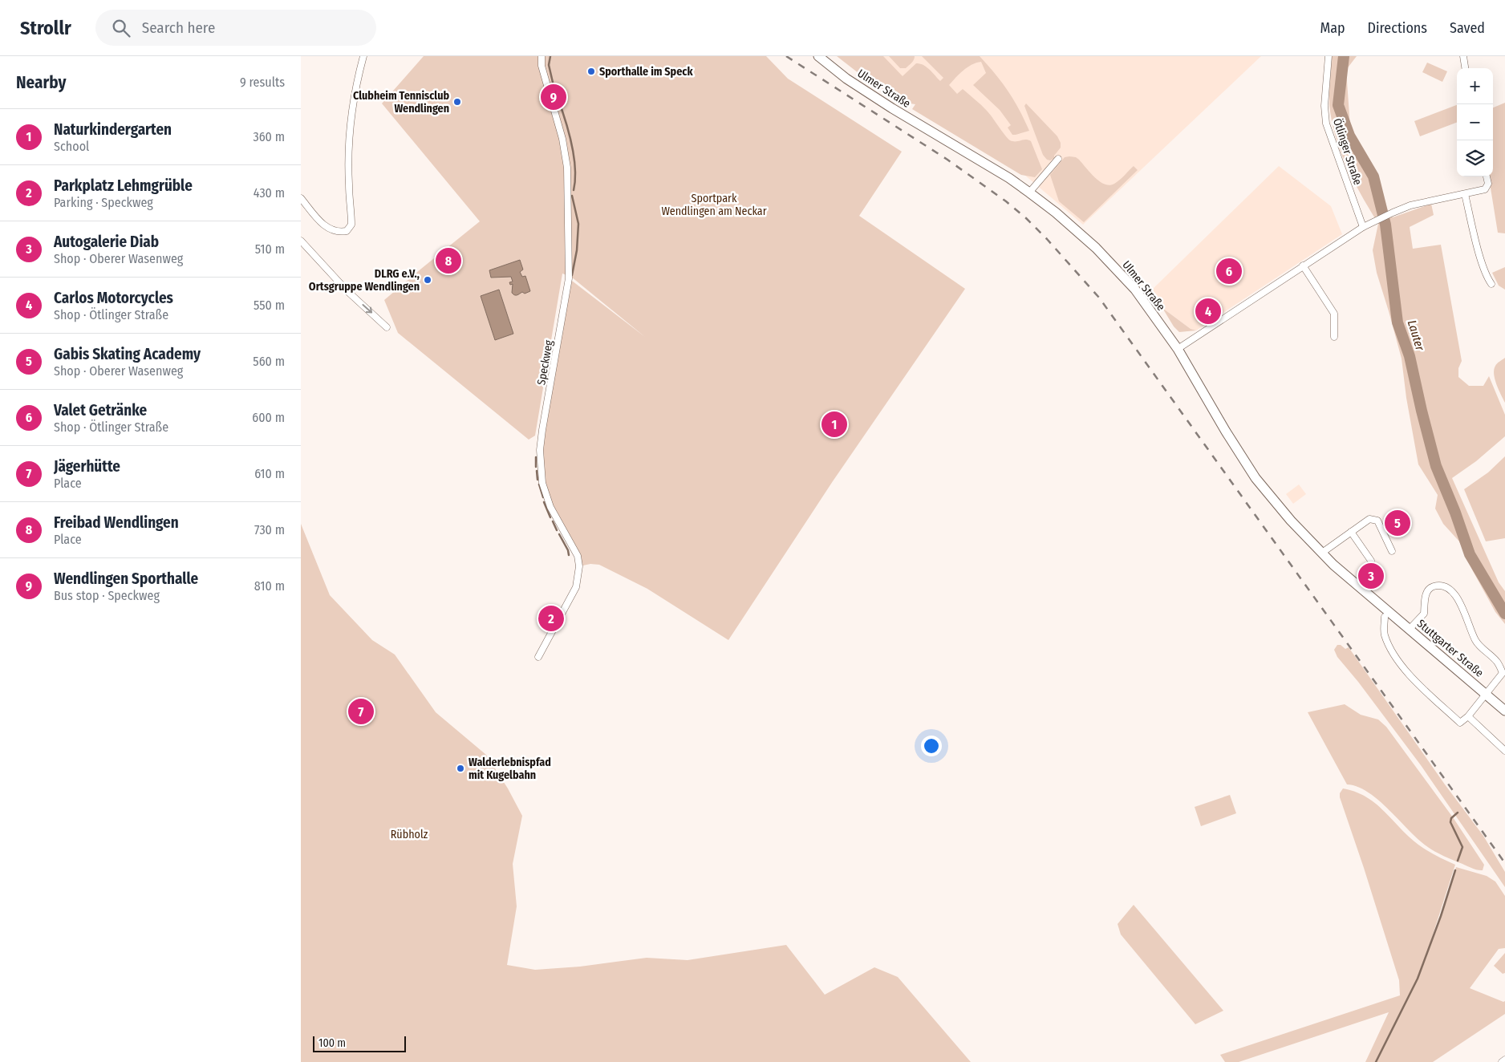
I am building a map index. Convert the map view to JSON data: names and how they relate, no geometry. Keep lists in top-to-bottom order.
{
  "streets": {
    "main road": ["Ulmer Straße", "Stuttgarter Straße"],
    "street": ["Ötlinger Straße", "Speckweg"]
  },
  "crossings": [
    ["Ulmer Straße", "Stuttgarter Straße"]
  ],
  "water": ["Lauter"],
  "parks": ["Sportpark Wendlingen am Neckar", "Rübholz"],
  "places": [
    "Sporthalle im Speck",
    "Clubheim Tennisclub Wendlingen",
    "DLRG e.V., Ortsgruppe Wendlingen",
    "Walderlebnispfad mit Kugelbahn"
  ],
  "scale_bar": "100 m",
  "page": {
    "header": "Strollr",
    "search": "Search here",
    "nav": ["Map", "Directions", "Saved"],
    "heading": ["Nearby", "9 results"],
    "map_buttons": ["+", "−"],
    "pins": [
      "9",
      "8",
      "6",
      "4",
      "1",
      "5",
      "3",
      "2",
      "7"
    ],
    "list": [
      {
        "mark": "1",
        "name": "Naturkindergarten",
        "note": "School",
        "value": "360 m"
      },
      {
        "mark": "2",
        "name": "Parkplatz Lehmgrüble",
        "note": "Parking · Speckweg",
        "value": "430 m"
      },
      {
        "mark": "3",
        "name": "Autogalerie Diab",
        "note": "Shop · Oberer Wasenweg",
        "value": "510 m"
      },
      {
        "mark": "4",
        "name": "Carlos Motorcycles",
        "note": "Shop · Ötlinger Straße",
        "value": "550 m"
      },
      {
        "mark": "5",
        "name": "Gabis Skating Academy",
        "note": "Shop · Oberer Wasenweg",
        "value": "560 m"
      },
      {
        "mark": "6",
        "name": "Valet Getränke",
        "note": "Shop · Ötlinger Straße",
        "value": "600 m"
      },
      {
        "mark": "7",
        "name": "Jägerhütte",
        "note": "Place",
        "value": "610 m"
      },
      {
        "mark": "8",
        "name": "Freibad Wendlingen",
        "note": "Place",
        "value": "730 m"
      },
      {
        "mark": "9",
        "name": "Wendlingen Sporthalle",
        "note": "Bus stop · Speckweg",
        "value": "810 m"
      }
    ],
    "scale": "100 m"
  }
}
